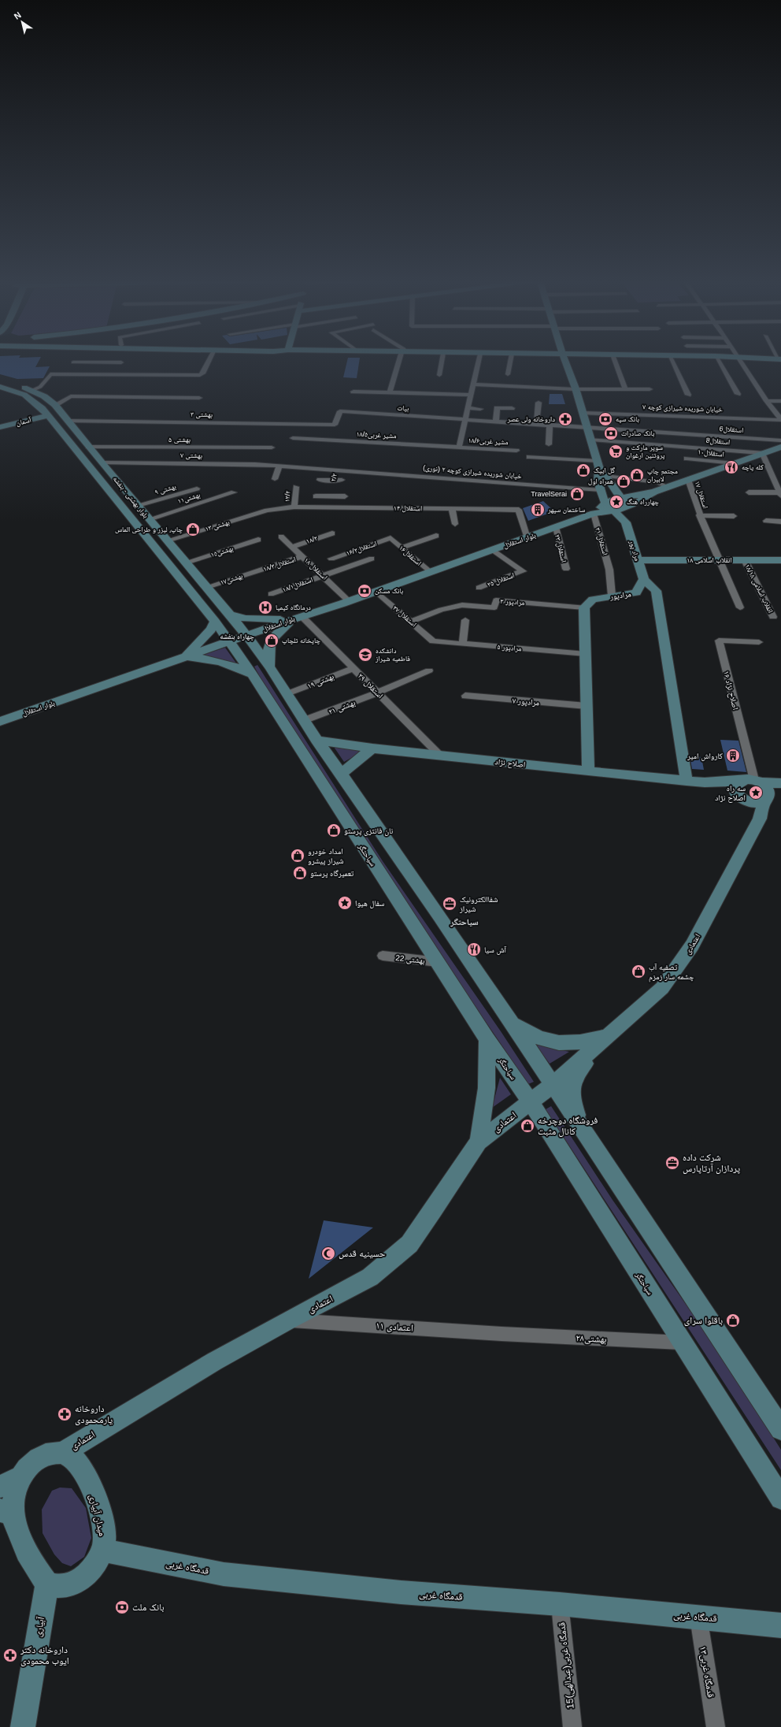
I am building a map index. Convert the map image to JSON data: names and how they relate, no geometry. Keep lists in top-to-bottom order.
{
  "streets": {
    "main road": [
      "آسمان",
      "بلوار بهشتی - بنفشه",
      "بلوار استقلال",
      "مراد پور",
      "۱۸ انقلاب اسلامی",
      "مرادپور",
      "اصلاح نژاد",
      "سیاحتگر",
      "اعتمادی",
      "میدان آبیاری",
      "قدمگاه غربی",
      "آبیاری"
    ],
    "street": [
      "بیات",
      "خیابان شوریده شیرازی کوچه ۷",
      "بهشتی ۳",
      "استقلال6",
      "مشیر غربی۱۸/۵",
      "بهشتی ۵",
      "۱۸/۶مشیر غربی",
      "استقلال8",
      "استقلال۱۰",
      "بهشتی ۷",
      "خیابان شوریده شیرازی کوچه ۲ (نوری)",
      "۲/۲",
      "بهشتی ۹",
      "۱۷ استقلال",
      "۱۳/۲",
      "بهشتی۱۱",
      "استقلال ۱۴",
      "بهشتی ۱۳",
      "۱۸/۲",
      "۲۱ استقلال",
      "استقلال۱۶/۲",
      "۲۳ استقلال",
      "بهشتی۱۵",
      "استقلال۱۶",
      "۱۸/۳ استقلال",
      "استقلال ۱۸",
      "بهشتی۱۷",
      "۲۵ استقلال",
      "استقلال۱۸/۱",
      "۱۸/۱۸ انقلاب اسلامی",
      "۳ مرادپور",
      "۲۷ استقلال",
      "۵ مرادپور",
      "۱۹ بهشتی",
      "۲۹ استقلال",
      "۱۶ اصلاح نژاد",
      "۷ مرادپور",
      "۲۱ بهشتی",
      "22 بهشتی",
      "۱۱ اعتمادی",
      "۲۸بهشتی",
      "15قدمگاه غربی(عبدالهی)",
      "قدمگاه غربی۱۳"
    ]
  },
  "crossings": [
    ["بیات", "بهشتی ۳"],
    ["بیات", "استقلال6"],
    ["بهشتی ۳", "بلوار بهشتی - بنفشه"],
    ["آسمان", "بلوار بهشتی - بنفشه"],
    ["مشیر غربی۱۸/۵", "۱۸/۶مشیر غربی"],
    ["بهشتی ۵", "بلوار بهشتی - بنفشه"],
    ["استقلال8", "بلوار استقلال"],
    ["استقلال۱۰", "بلوار استقلال"],
    ["بهشتی ۷", "خیابان شوریده شیرازی کوچه ۲ (نوری)"],
    ["بهشتی ۷", "۲/۲"],
    ["بهشتی ۷", "بلوار بهشتی - بنفشه"],
    ["خیابان شوریده شیرازی کوچه ۲ (نوری)", "۲/۲"],
    ["بهشتی ۹", "بلوار بهشتی - بنفشه"],
    ["۱۷ استقلال", "بلوار استقلال"],
    ["۱۷ استقلال", "۱۸ انقلاب اسلامی"],
    ["۱۳/۲", "استقلال ۱۴"],
    ["بلوار بهشتی - بنفشه", "بهشتی۱۱"],
    ["بلوار بهشتی - بنفشه", "بهشتی ۱۳"],
    ["بلوار بهشتی - بنفشه", "بلوار استقلال"],
    ["بلوار بهشتی - بنفشه", "بهشتی۱۵"],
    ["بلوار بهشتی - بنفشه", "بهشتی۱۷"],
    ["بلوار بهشتی - بنفشه", "سیاحتگر"],
    ["استقلال ۱۴", "بهشتی ۱۳"],
    ["استقلال ۱۴", "بلوار استقلال"],
    ["۱۸/۲", "استقلال ۱۸"],
    ["بلوار استقلال", "۲۱ استقلال"],
    ["بلوار استقلال", "۲۳ استقلال"],
    ["بلوار استقلال", "مراد پور"],
    ["بلوار استقلال", "استقلال۱۶"],
    ["بلوار استقلال", "استقلال ۱۸"],
    ["بلوار استقلال", "۲۵ استقلال"],
    ["بلوار استقلال", "۲۷ استقلال"],
    ["بلوار استقلال", "۲۹ استقلال"],
    ["بلوار استقلال", "سیاحتگر"],
    ["۲۱ استقلال", "مرادپور"],
    ["استقلال۱۶/۲", "استقلال۱۶"],
    ["مراد پور", "۱۸ انقلاب اسلامی"],
    ["مراد پور", "مرادپور"],
    ["۱۸ انقلاب اسلامی", "۱۸/۱۸ انقلاب اسلامی"],
    ["۱۸/۳ استقلال", "استقلال ۱۸"],
    ["۱۸/۳ استقلال", "بهشتی۱۷"],
    ["استقلال ۱۸", "استقلال۱۸/۱"],
    ["مرادپور", "۳ مرادپور"],
    ["۳ مرادپور", "۲۷ استقلال"],
    ["۲۷ استقلال", "۵ مرادپور"],
    ["۱۹ بهشتی", "۲۹ استقلال"],
    ["۲۹ استقلال", "۲۱ بهشتی"],
    ["۲۹ استقلال", "اصلاح نژاد"],
    ["۱۶ اصلاح نژاد", "اعتمادی"],
    ["سیاحتگر", "اعتمادی"],
    ["سیاحتگر", "22 بهشتی"],
    ["سیاحتگر", "۲۸بهشتی"],
    ["اعتمادی", "۱۱ اعتمادی"],
    ["اعتمادی", "میدان آبیاری"],
    ["۱۱ اعتمادی", "۲۸بهشتی"],
    ["میدان آبیاری", "قدمگاه غربی"],
    ["میدان آبیاری", "آبیاری"],
    ["قدمگاه غربی", "15قدمگاه غربی(عبدالهی)"],
    ["قدمگاه غربی", "قدمگاه غربی۱۳"]
  ],
  "districts": ["چهاراه بنفشه", "سیاحتگر"],
  "places": {
    "pharmacy": ["داروخانه ولی عصر", "داروخانه یارمحمودی", "داروخانه دکتر ایوب محمودی"],
    "bank": [
      "بانک سپه",
      "بانک صادرات",
      "بانک مسکن",
      "بانک ملت"
    ],
    "supermarket": ["سوپر مارکت و پروتئین ارغوان"],
    "restaurant": ["کله پاچه", "آش سیا"],
    "shop": [
      "گل ایپک",
      "مجتمع چاپ لابيران",
      "همراه اول",
      "TravelSerai",
      "چاپ، لیزر و طراحی الماس",
      "چاپخانه تلچاپ",
      "نان فانتزی پرستو",
      "امداد خودرو شیراز پیشرو",
      "تعمیرگاه پرستو",
      "تصفیه آب چشمه سار زمزم",
      "فروشگاه دوچرخه کانال مثبت",
      "باقلوا سرای"
    ],
    "place": ["چهارراه هنگ", "سه راه اصلاح نژاد", "سفال هیوا"],
    "building": ["ساختمان سپهر", "کارواش امیر"],
    "hospital": ["درمانگاه کیمیا"],
    "school or university": ["دانشکده فاطمیه شیراز"],
    "office": ["شفاالکترونیک شیراز", "شرکت داده پردازان آرتاپارس"],
    "mosque": ["حسینیه قدس"]
  },
  "north": "top left"
}
